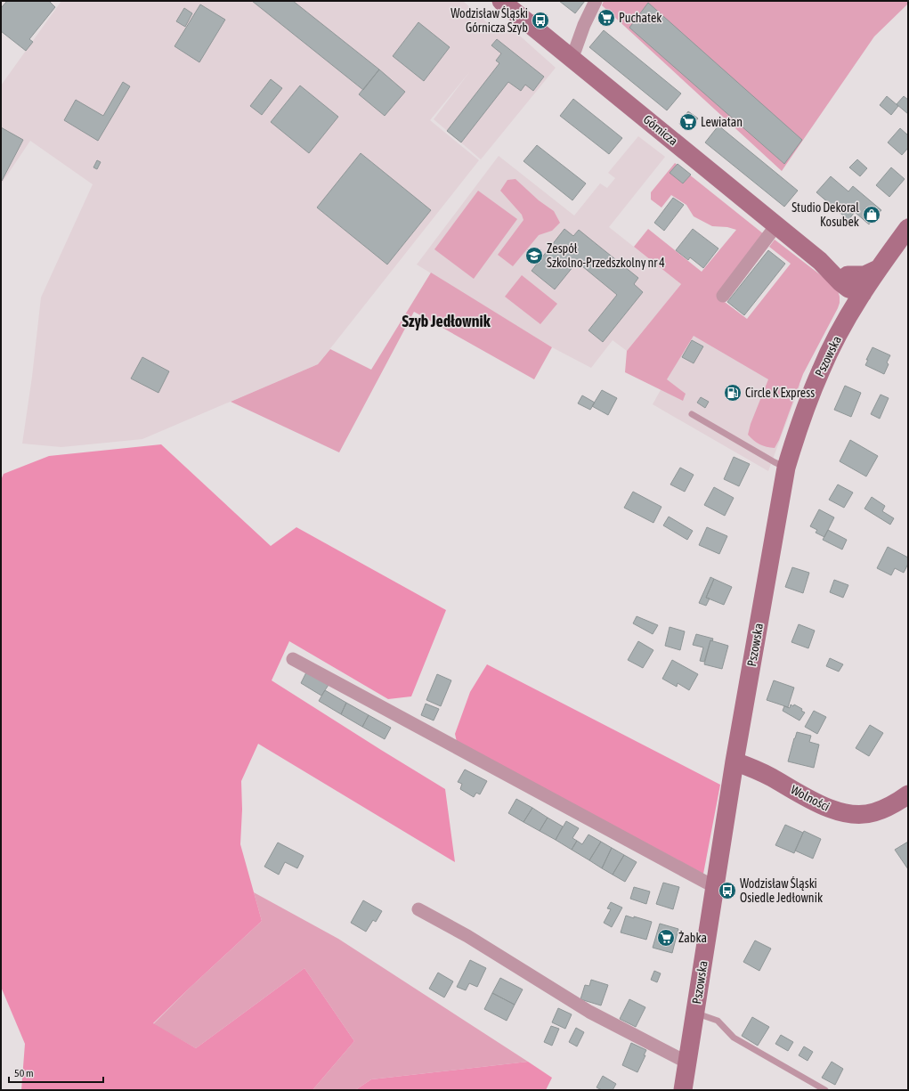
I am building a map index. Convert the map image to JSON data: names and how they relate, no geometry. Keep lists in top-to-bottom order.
{
  "streets": {
    "main road": ["Górnicza", "Pszowska", "Wolności"]
  },
  "crossings": [
    ["Górnicza", "Pszowska"],
    ["Pszowska", "Wolności"]
  ],
  "districts": ["Szyb Jedłownik"],
  "places": {
    "supermarket": ["Puchatek", "Lewiatan", "Żabka"],
    "bus stop": ["Wodzisław Śląski Górnicza Szyb", "Wodzisław Śląski Osiedle Jedłownik"],
    "shop": ["Studio Dekoral Kosubek"],
    "school or university": ["Zespół Szkolno-Przedszkolny nr 4"],
    "fuel station": ["Circle K Express"]
  },
  "scale_bar": "50 m"
}
